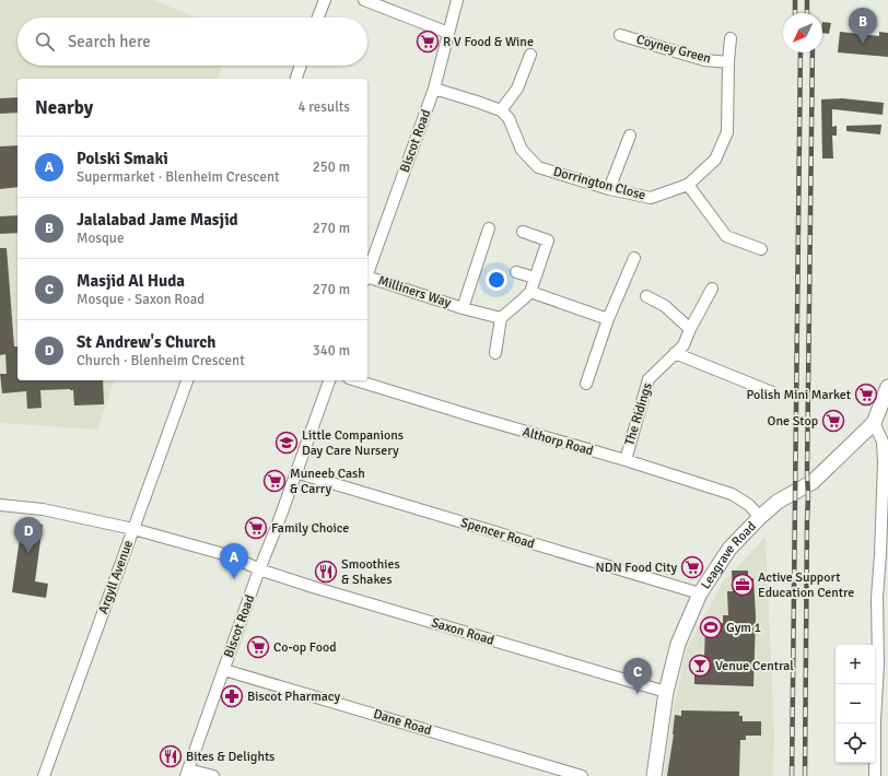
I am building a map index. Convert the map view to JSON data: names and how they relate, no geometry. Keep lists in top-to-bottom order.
{
  "streets": {
    "main road": ["Leagrave Road"],
    "street": [
      "Coyney Green",
      "Biscot Road",
      "Dorrington Close",
      "Milliners Way",
      "The Ridings",
      "Althorp Road",
      "Spencer Road",
      "Argyll Avenue",
      "Saxon Road",
      "Dane Road"
    ]
  },
  "crossings": [
    ["Coyney Green", "Dorrington Close"],
    ["Biscot Road", "Spencer Road"],
    ["Biscot Road", "Saxon Road"],
    ["Biscot Road", "Dane Road"],
    ["The Ridings", "Althorp Road"],
    ["Althorp Road", "Leagrave Road"],
    ["Spencer Road", "Leagrave Road"],
    ["Leagrave Road", "Saxon Road"],
    ["Argyll Avenue", "Saxon Road"]
  ],
  "places": {
    "supermarket": [
      "R V Food & Wine",
      "Polish Mini Market",
      "One Stop",
      "Muneeb Cash & Carry",
      "Family Choice",
      "NDN Food City",
      "Co-op Food"
    ],
    "school or university": ["Little Companions Day Care Nursery"],
    "restaurant": ["Smoothies & Shakes", "Bites & Delights"],
    "office": ["Active Support Education Centre"],
    "sports": ["Gym 1"],
    "bar": ["Venue Central"],
    "pharmacy": ["Biscot Pharmacy"]
  },
  "north": "bottom left",
  "page": {
    "pins": [
      "B",
      "D",
      "A",
      "C"
    ],
    "search": "Search here",
    "heading": ["Nearby", "4 results"],
    "list": [
      {
        "mark": "A",
        "name": "Polski Smaki",
        "note": "Supermarket · Blenheim Crescent",
        "value": "250 m"
      },
      {
        "mark": "B",
        "name": "Jalalabad Jame Masjid",
        "note": "Mosque",
        "value": "270 m"
      },
      {
        "mark": "C",
        "name": "Masjid Al Huda",
        "note": "Mosque · Saxon Road",
        "value": "270 m"
      },
      {
        "mark": "D",
        "name": "St Andrew's Church",
        "note": "Church · Blenheim Crescent",
        "value": "340 m"
      }
    ],
    "map_buttons": ["+", "−"]
  }
}
